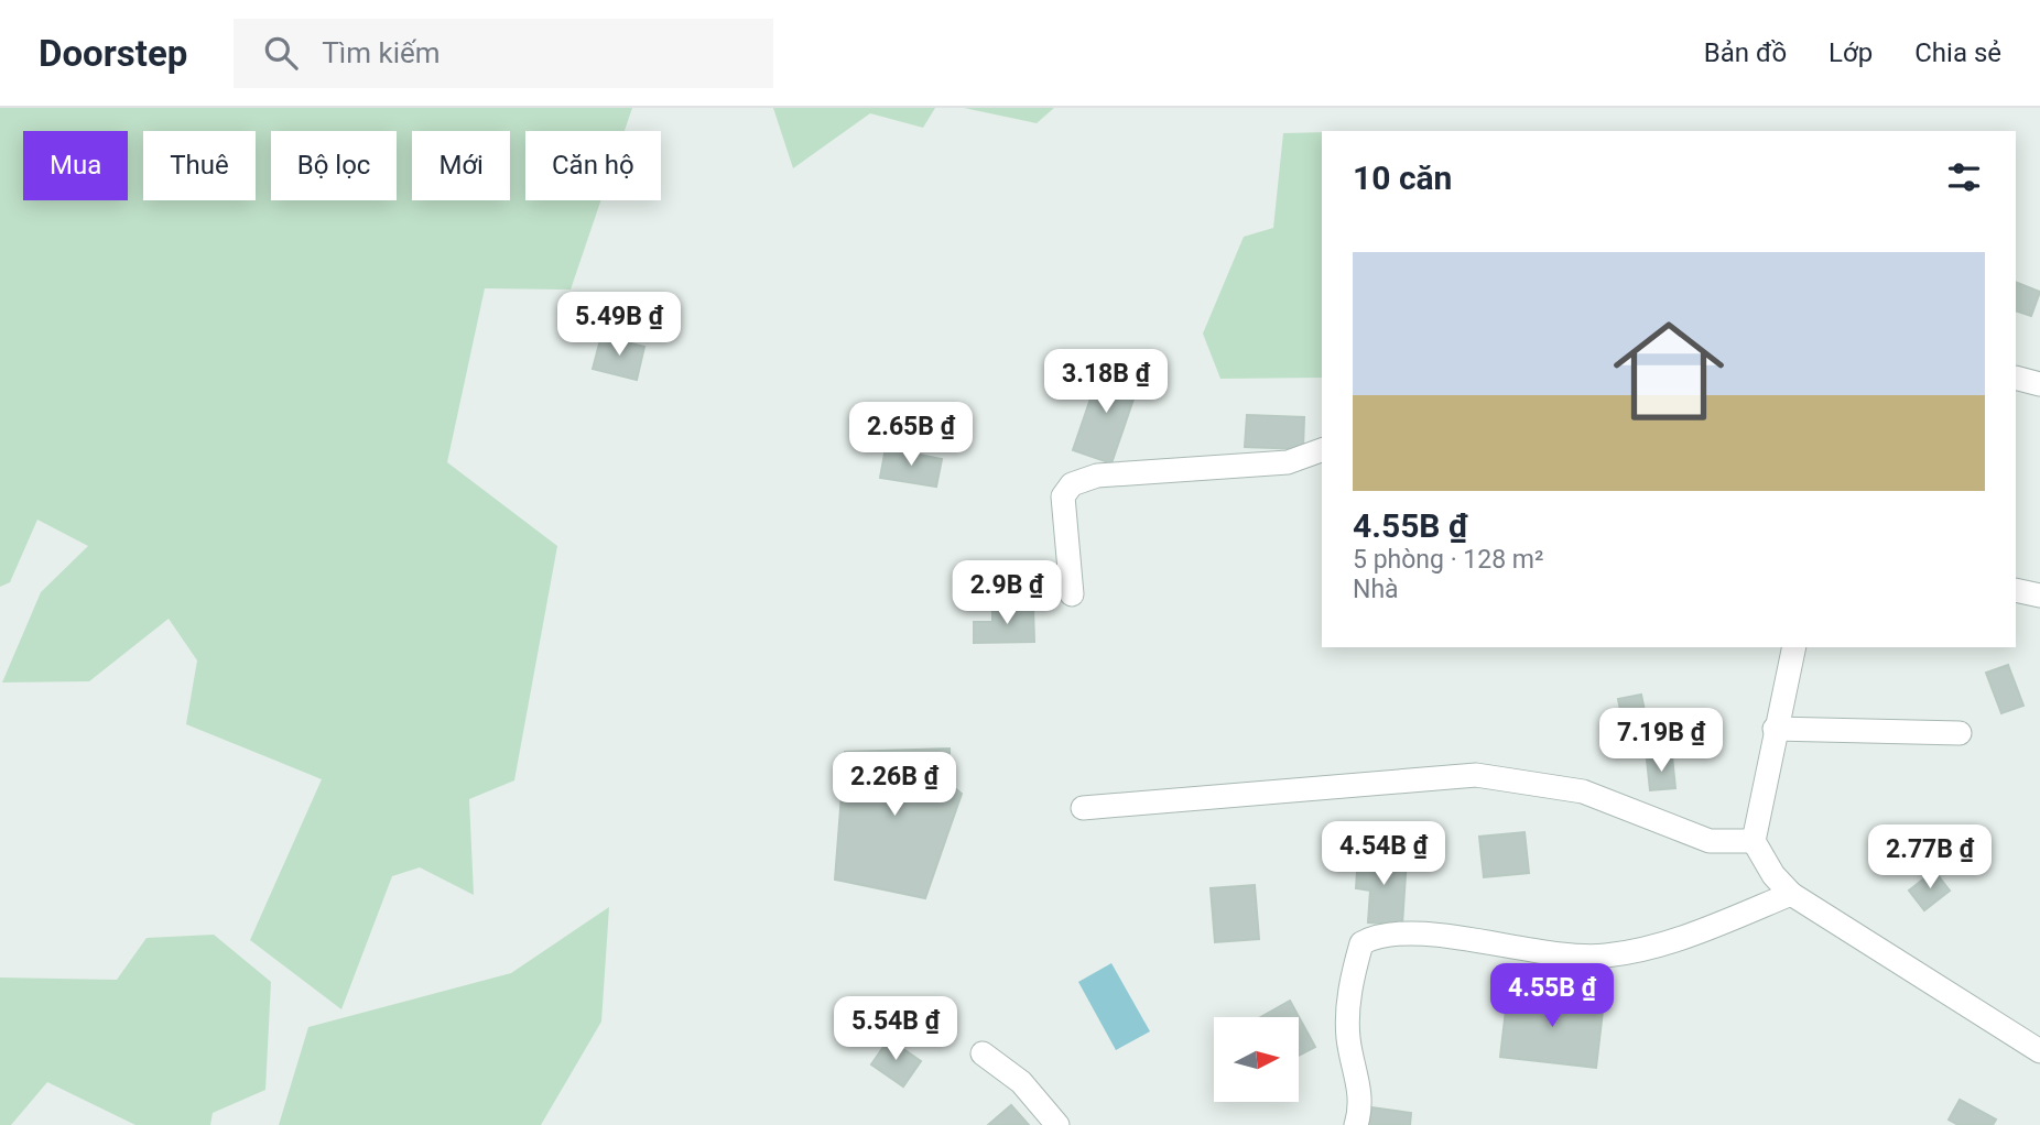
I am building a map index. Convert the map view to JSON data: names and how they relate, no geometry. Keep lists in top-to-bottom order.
{
  "north": "right",
  "page": {
    "header": "Doorstep",
    "search": "Tìm kiếm",
    "nav": ["Bản đồ", "Lớp", "Chia sẻ"],
    "chip": [
      "Mua",
      "Thuê",
      "Bộ lọc",
      "Mới",
      "Căn hộ"
    ],
    "heading": "10 căn",
    "list": [
      {
        "name": "4.55B ₫",
        "note": "5 phòng · 128 m² · Nhà"
      }
    ],
    "price": [
      "5.49B ₫",
      "3.18B ₫",
      "2.65B ₫",
      "2.9B ₫",
      "7.19B ₫",
      "2.26B ₫",
      "4.54B ₫",
      "2.77B ₫",
      "4.55B ₫",
      "5.54B ₫"
    ]
  }
}
